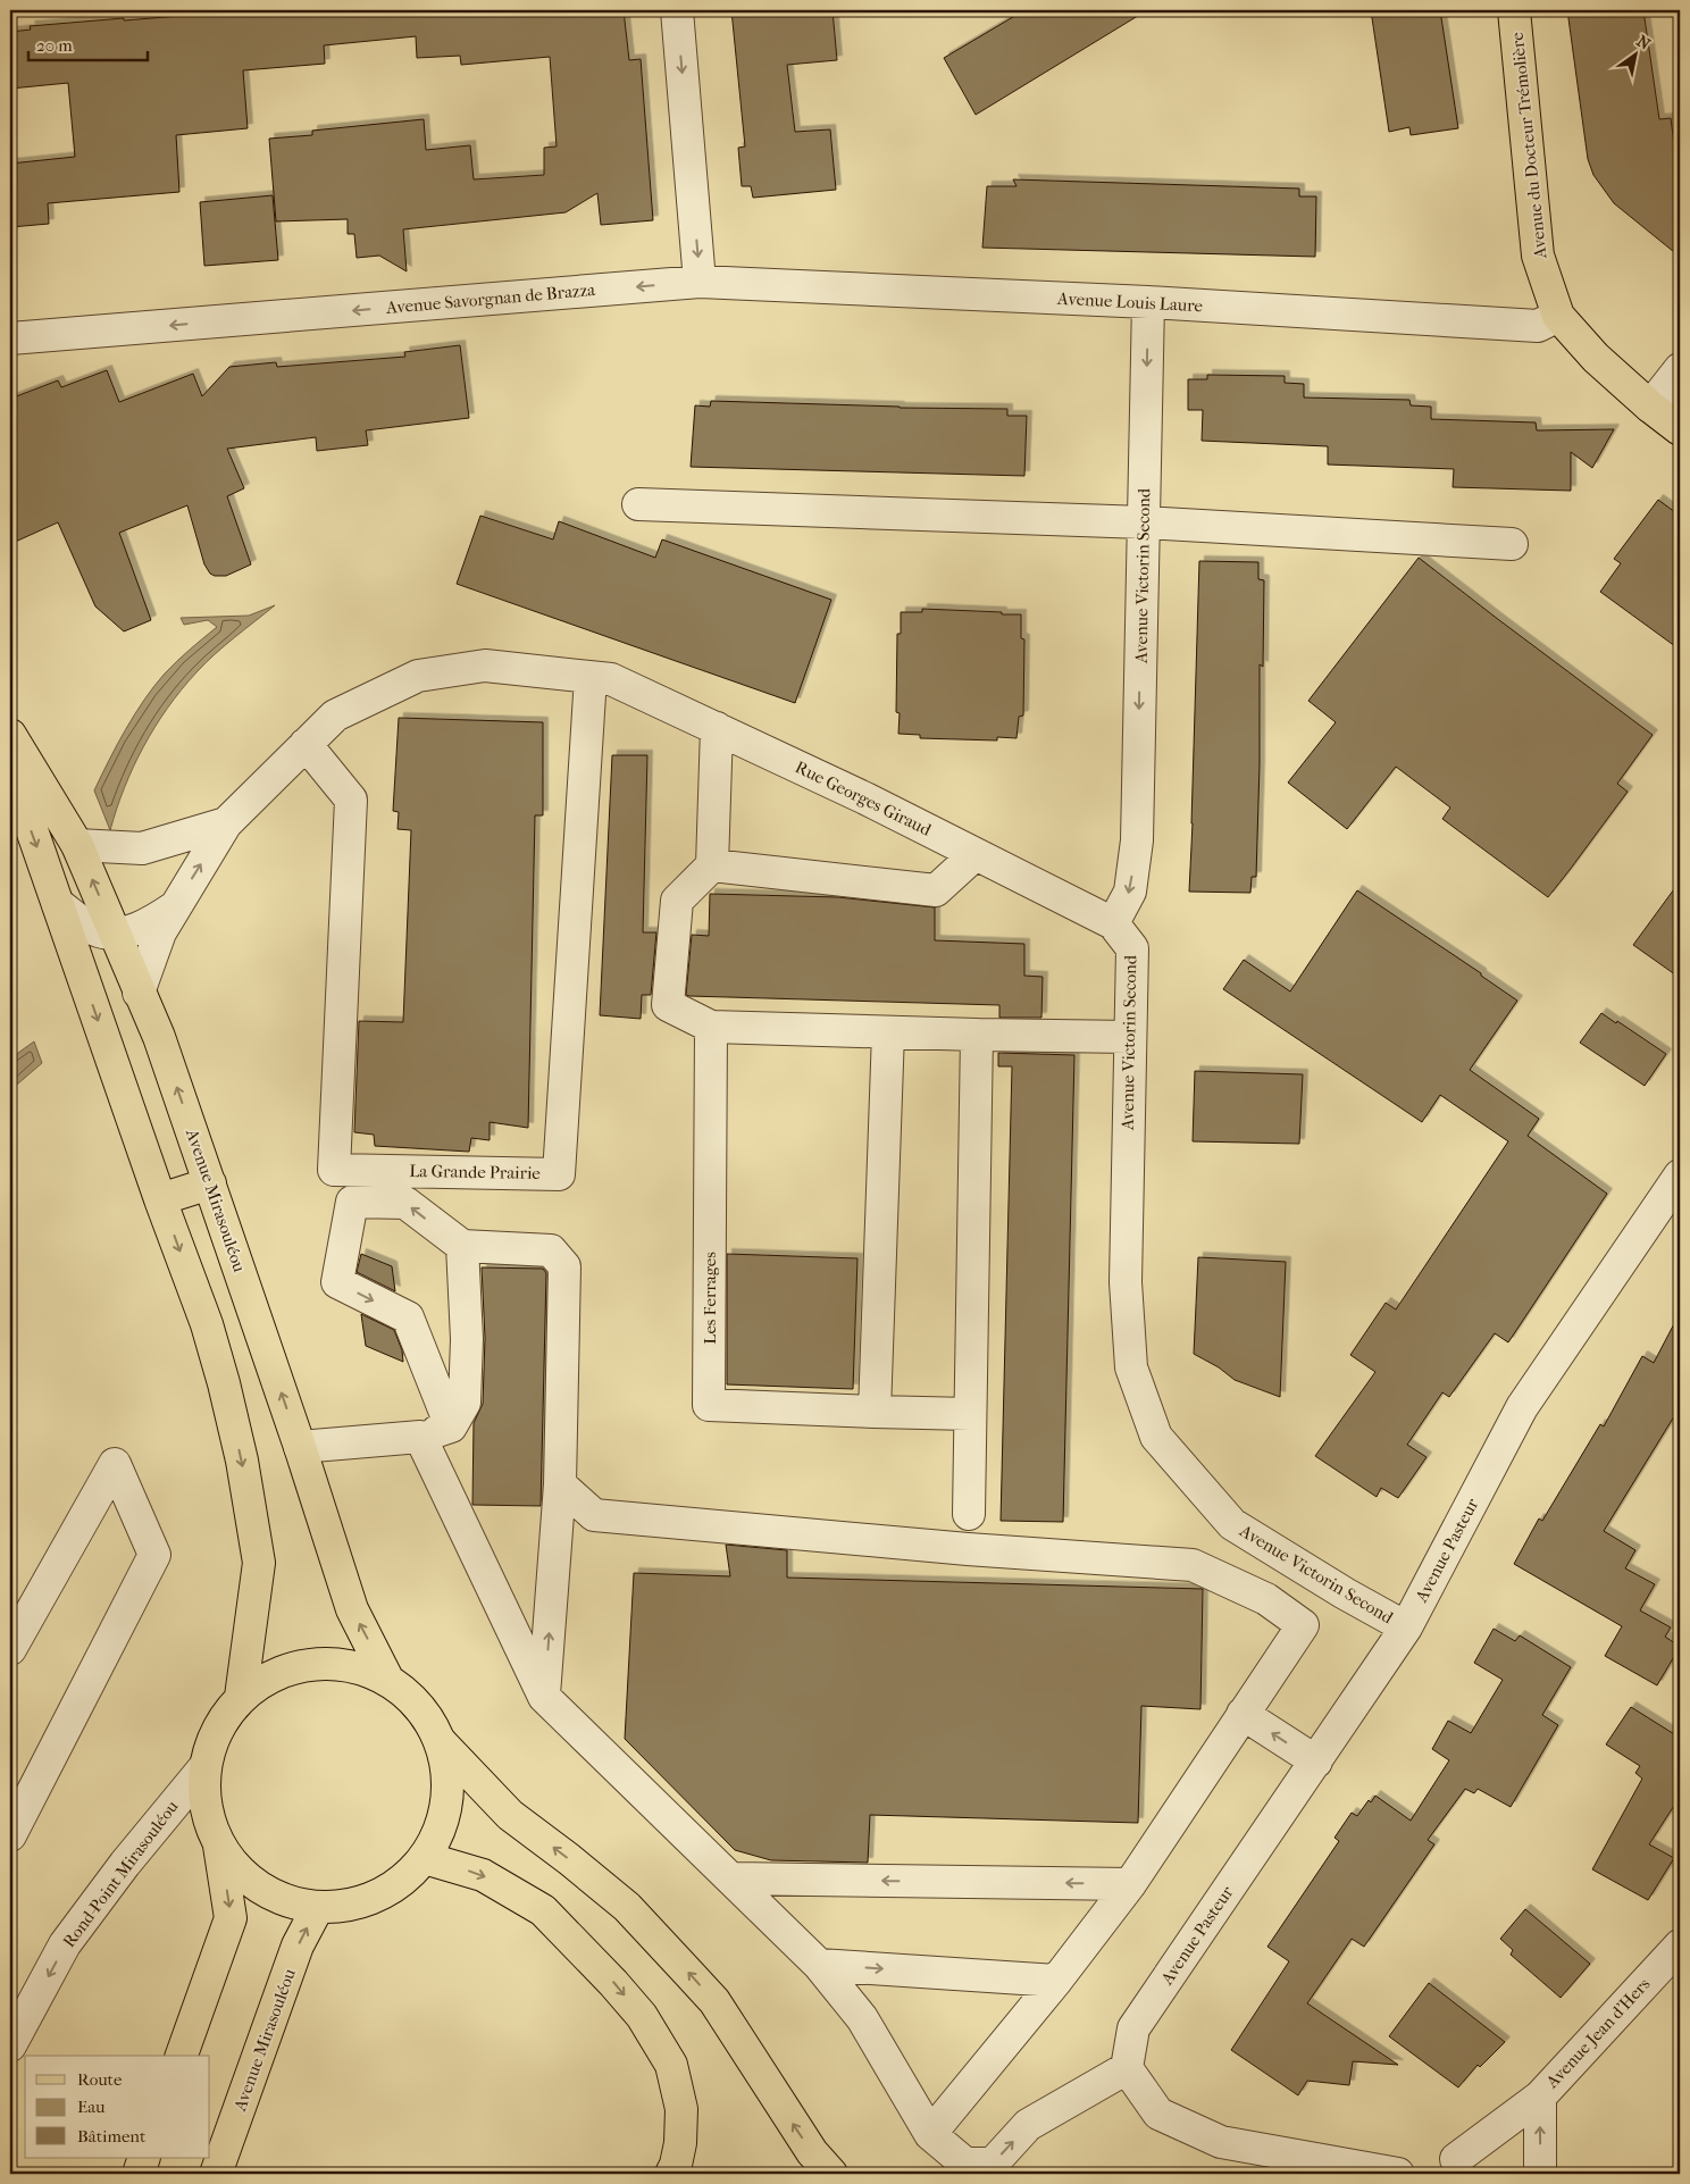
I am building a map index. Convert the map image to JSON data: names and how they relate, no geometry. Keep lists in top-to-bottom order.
{
  "streets": {
    "main road": ["Avenue du Docteur Trémolière", "Avenue Mirasouléou"],
    "street": [
      "Avenue Savorgnan de Brazza",
      "Avenue Louis Laure",
      "Avenue Victorin Second",
      "Rue Georges Giraud",
      "La Grande Prairie",
      "Les Ferrages",
      "Avenue Pasteur",
      "Rond-Point Mirasouléou",
      "Avenue Jean d'Hers"
    ]
  },
  "crossings": [
    ["Avenue du Docteur Trémolière", "Avenue Louis Laure"],
    ["Avenue Savorgnan de Brazza", "Avenue Louis Laure"],
    ["Avenue Louis Laure", "Avenue Victorin Second"],
    ["Avenue Victorin Second", "Rue Georges Giraud"],
    ["Avenue Victorin Second", "Avenue Pasteur"],
    ["Rue Georges Giraud", "La Grande Prairie"],
    ["Rue Georges Giraud", "Avenue Mirasouléou"]
  ],
  "one_way": ["Avenue Savorgnan de Brazza", "Avenue Victorin Second", "Rond-Point Mirasouléou"],
  "legend": ["Route", "Eau", "Bâtiment"],
  "scale_bar": "20 m",
  "north": "top right"
}
